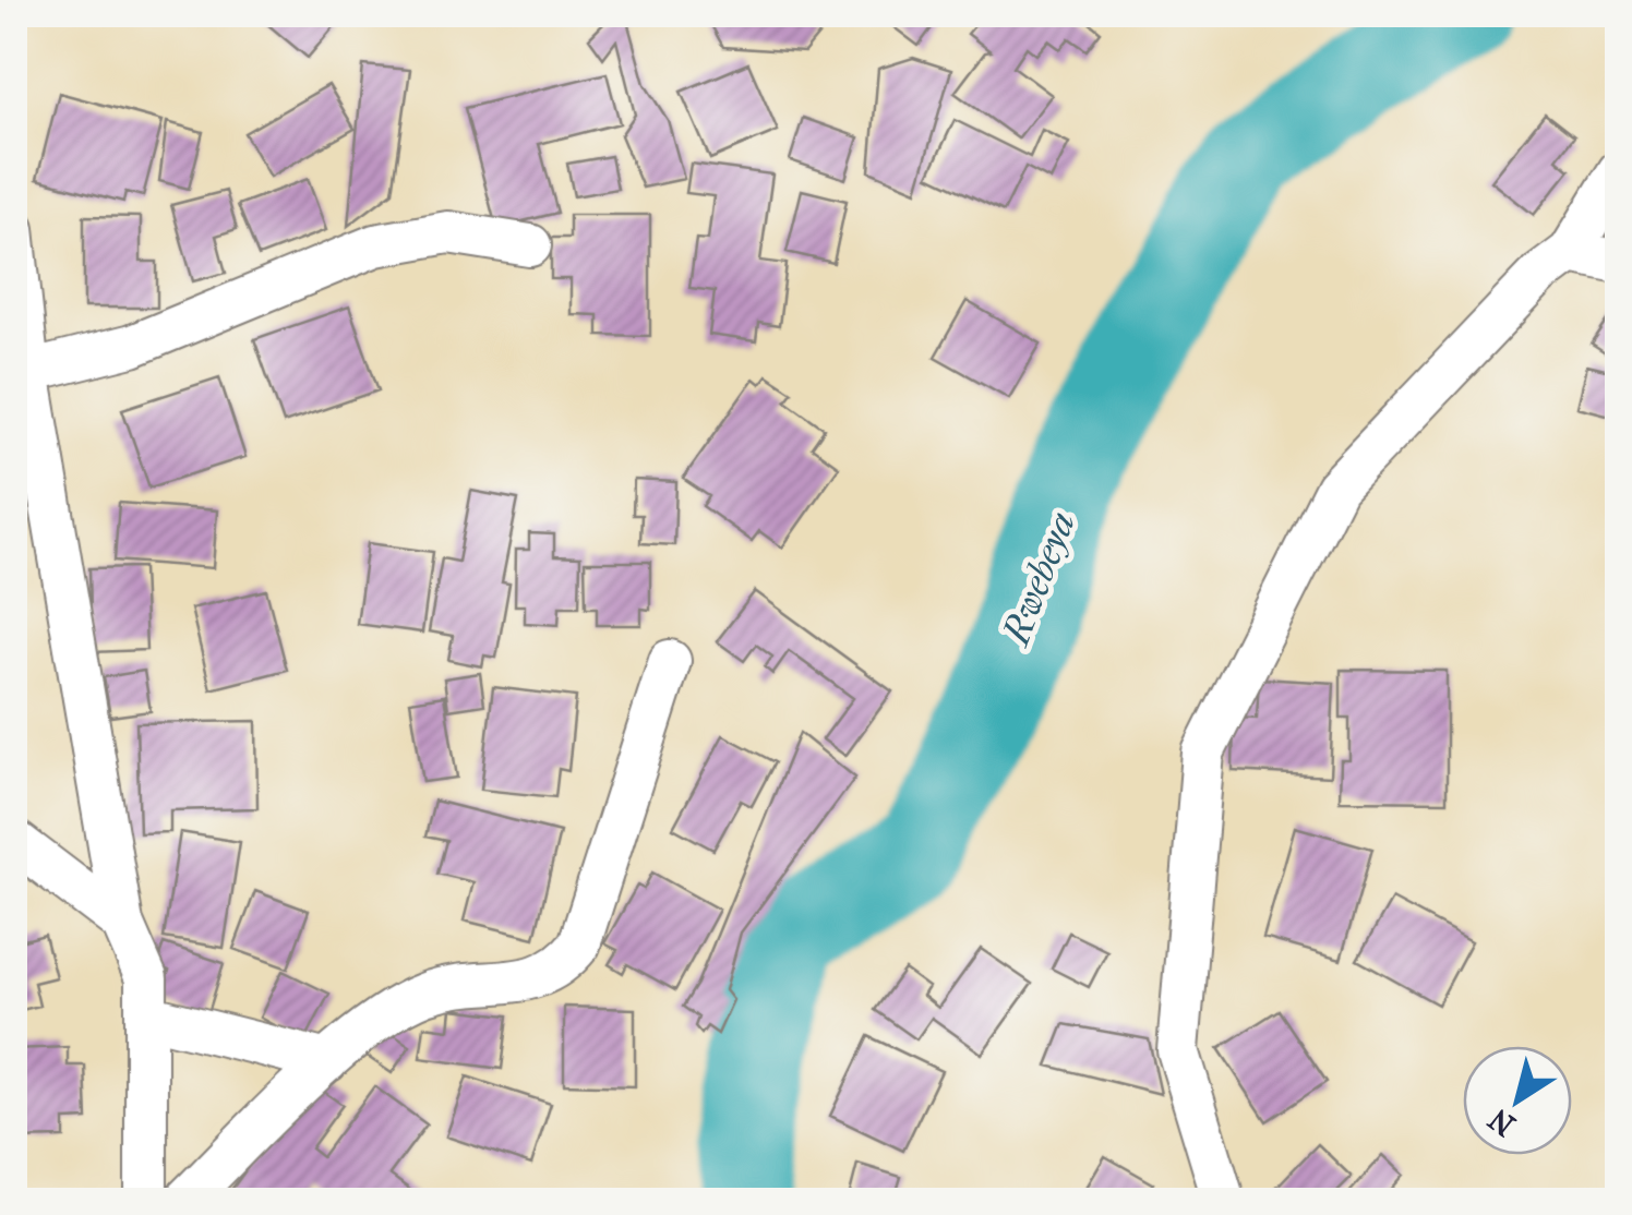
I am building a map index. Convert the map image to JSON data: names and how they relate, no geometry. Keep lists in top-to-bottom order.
{
  "water": ["Rwebeya"],
  "north": "bottom left"
}
